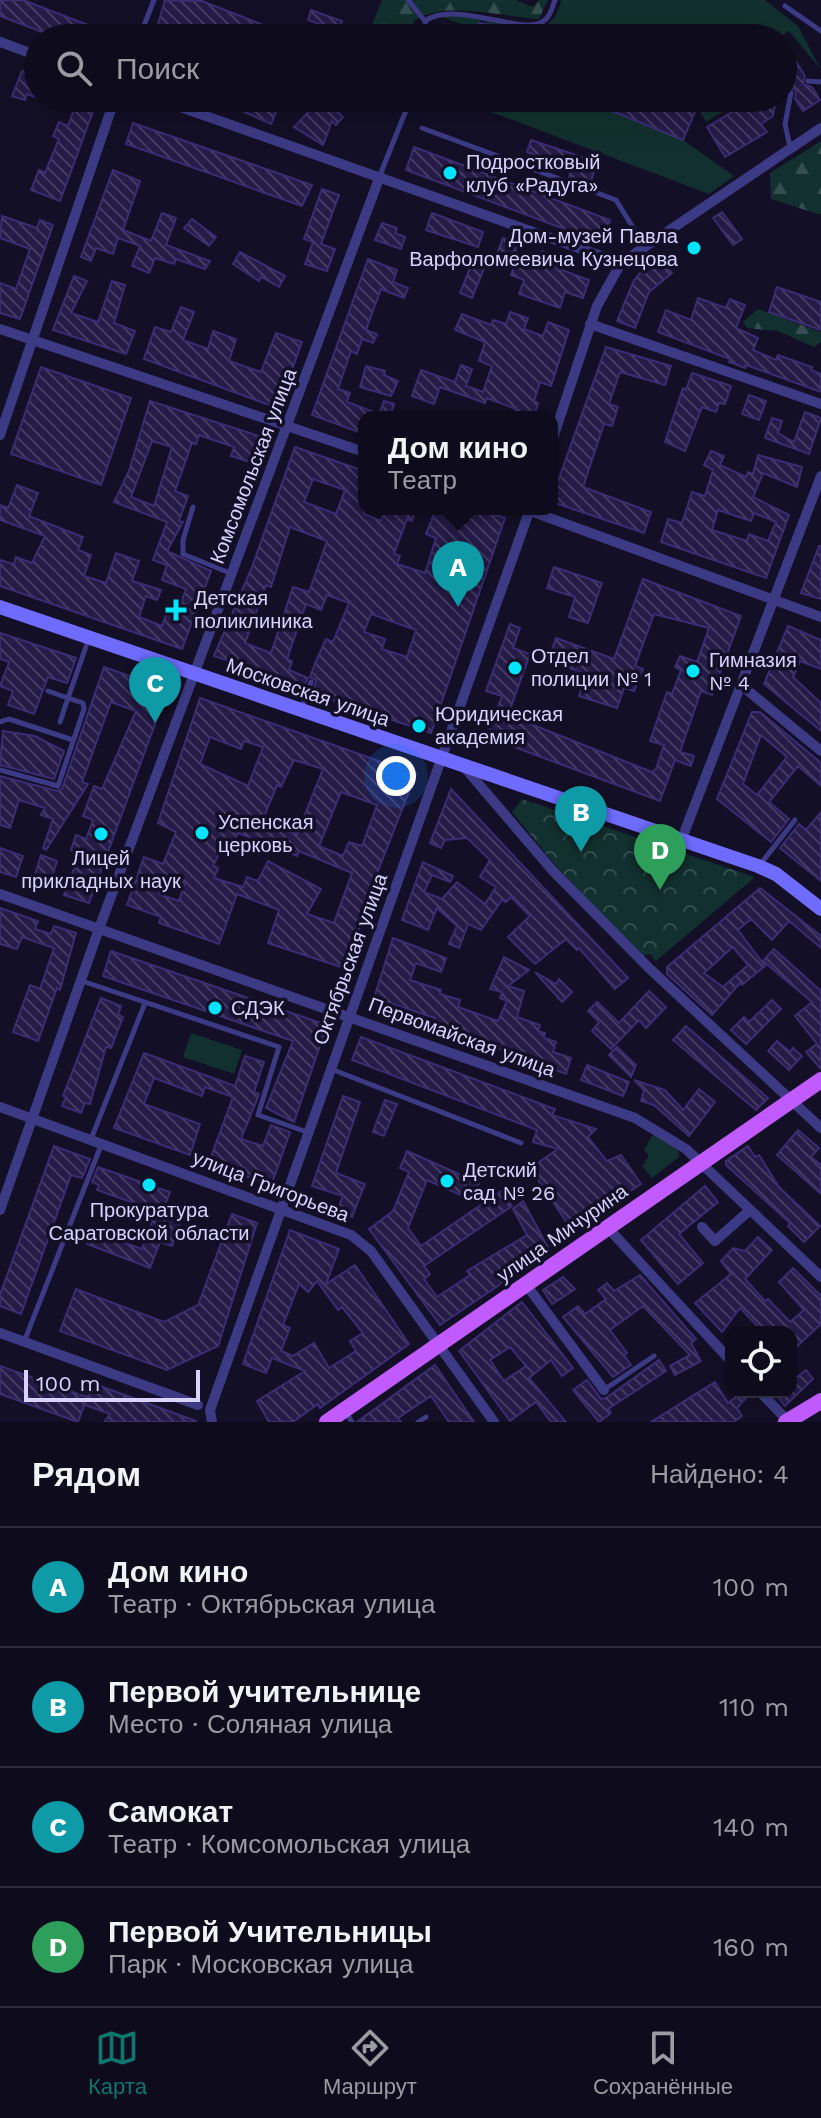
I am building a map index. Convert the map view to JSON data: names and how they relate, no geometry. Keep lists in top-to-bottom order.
{
  "streets": {
    "main road": ["Московская улица", "улица Мичурина"],
    "street": [
      "Комсомольская улица",
      "Октябрьская улица",
      "Первомайская улица",
      "улица Григорьева"
    ]
  },
  "crossings": [
    ["Комсомольская улица", "Московская улица"],
    ["Комсомольская улица", "Первомайская улица"],
    ["Комсомольская улица", "улица Григорьева"],
    ["Московская улица", "Октябрьская улица"],
    ["Октябрьская улица", "Первомайская улица"],
    ["Октябрьская улица", "улица Григорьева"],
    ["Первомайская улица", "улица Мичурина"],
    ["улица Григорьева", "улица Мичурина"]
  ],
  "places": {
    "other": [
      "Подростковый клуб «Радуга»",
      "Дом-музей Павла Варфоломеевича Кузнецова",
      "Отдел полиции № 1",
      "Гимназия № 4",
      "Юридическая академия",
      "Успенская церковь",
      "Лицей прикладных наук",
      "СДЭК",
      "Детский сад № 26",
      "Прокуратура Саратовской области"
    ],
    "health": ["Детская поликлиника"]
  },
  "scale_bar": "100 m",
  "page": {
    "search": "Поиск",
    "popup": ["Дом кино", "Театр"],
    "pins": [
      "A",
      "C",
      "B",
      "D"
    ],
    "scale": "100 m",
    "heading": ["Рядом", "Найдено: 4"],
    "list": [
      {
        "mark": "A",
        "name": "Дом кино",
        "note": "Театр · Октябрьская улица",
        "value": "100 m"
      },
      {
        "mark": "B",
        "name": "Первой учительнице",
        "note": "Место · Соляная улица",
        "value": "110 m"
      },
      {
        "mark": "C",
        "name": "Самокат",
        "note": "Театр · Комсомольская улица",
        "value": "140 m"
      },
      {
        "mark": "D",
        "name": "Первой Учительницы",
        "note": "Парк · Московская улица",
        "value": "160 m"
      }
    ],
    "nav": ["Карта", "Маршрут", "Сохранённые"]
  }
}
